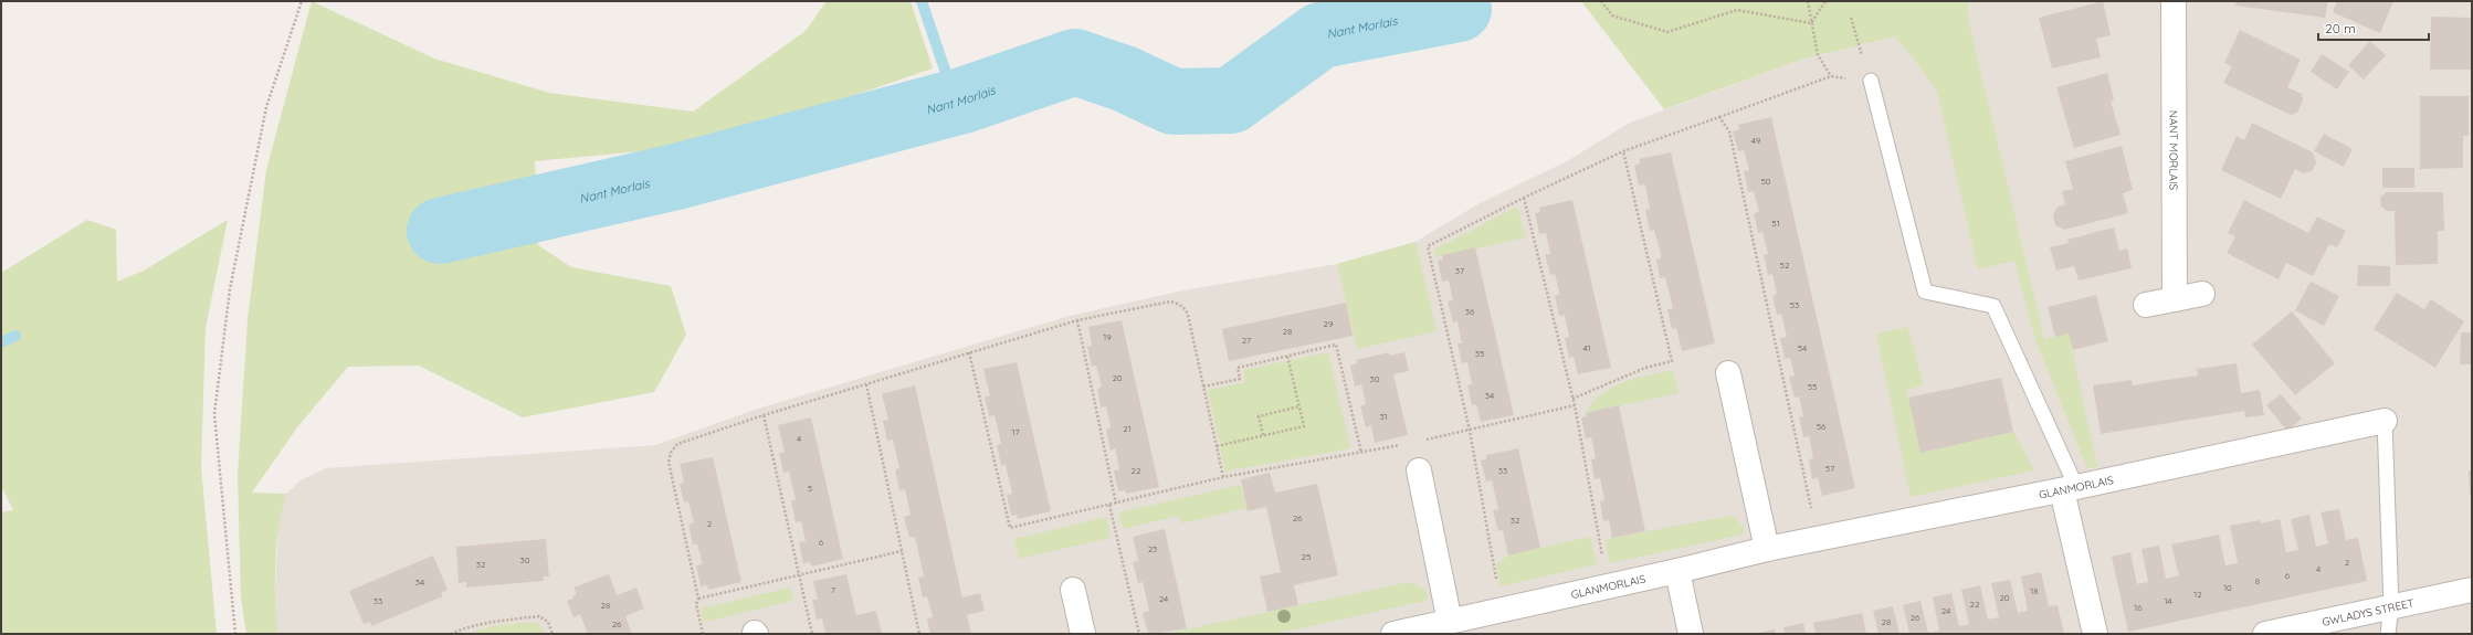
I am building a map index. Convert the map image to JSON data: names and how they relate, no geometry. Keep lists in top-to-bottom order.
{
  "streets": {
    "street": ["NANT MORLAIS", "GLANMORLAIS", "GWLADYS STREET"]
  },
  "water": ["Nant Morlais"],
  "house_numbers": [
    "49",
    "50",
    "51",
    "52",
    "37",
    "53",
    "36",
    "29",
    "28",
    "19",
    "27",
    "41",
    "54",
    "35",
    "20",
    "30",
    "55",
    "34",
    "31",
    "56",
    "21",
    "17",
    "4",
    "57",
    "22",
    "33",
    "5",
    "26",
    "32",
    "2",
    "6",
    "23",
    "25",
    "30",
    "2",
    "32",
    "4",
    "6",
    "8",
    "34",
    "10",
    "7",
    "18",
    "12",
    "20",
    "24",
    "33",
    "14",
    "22",
    "28",
    "16",
    "24",
    "26",
    "28",
    "26"
  ],
  "scale_bar": "20 m"
}
